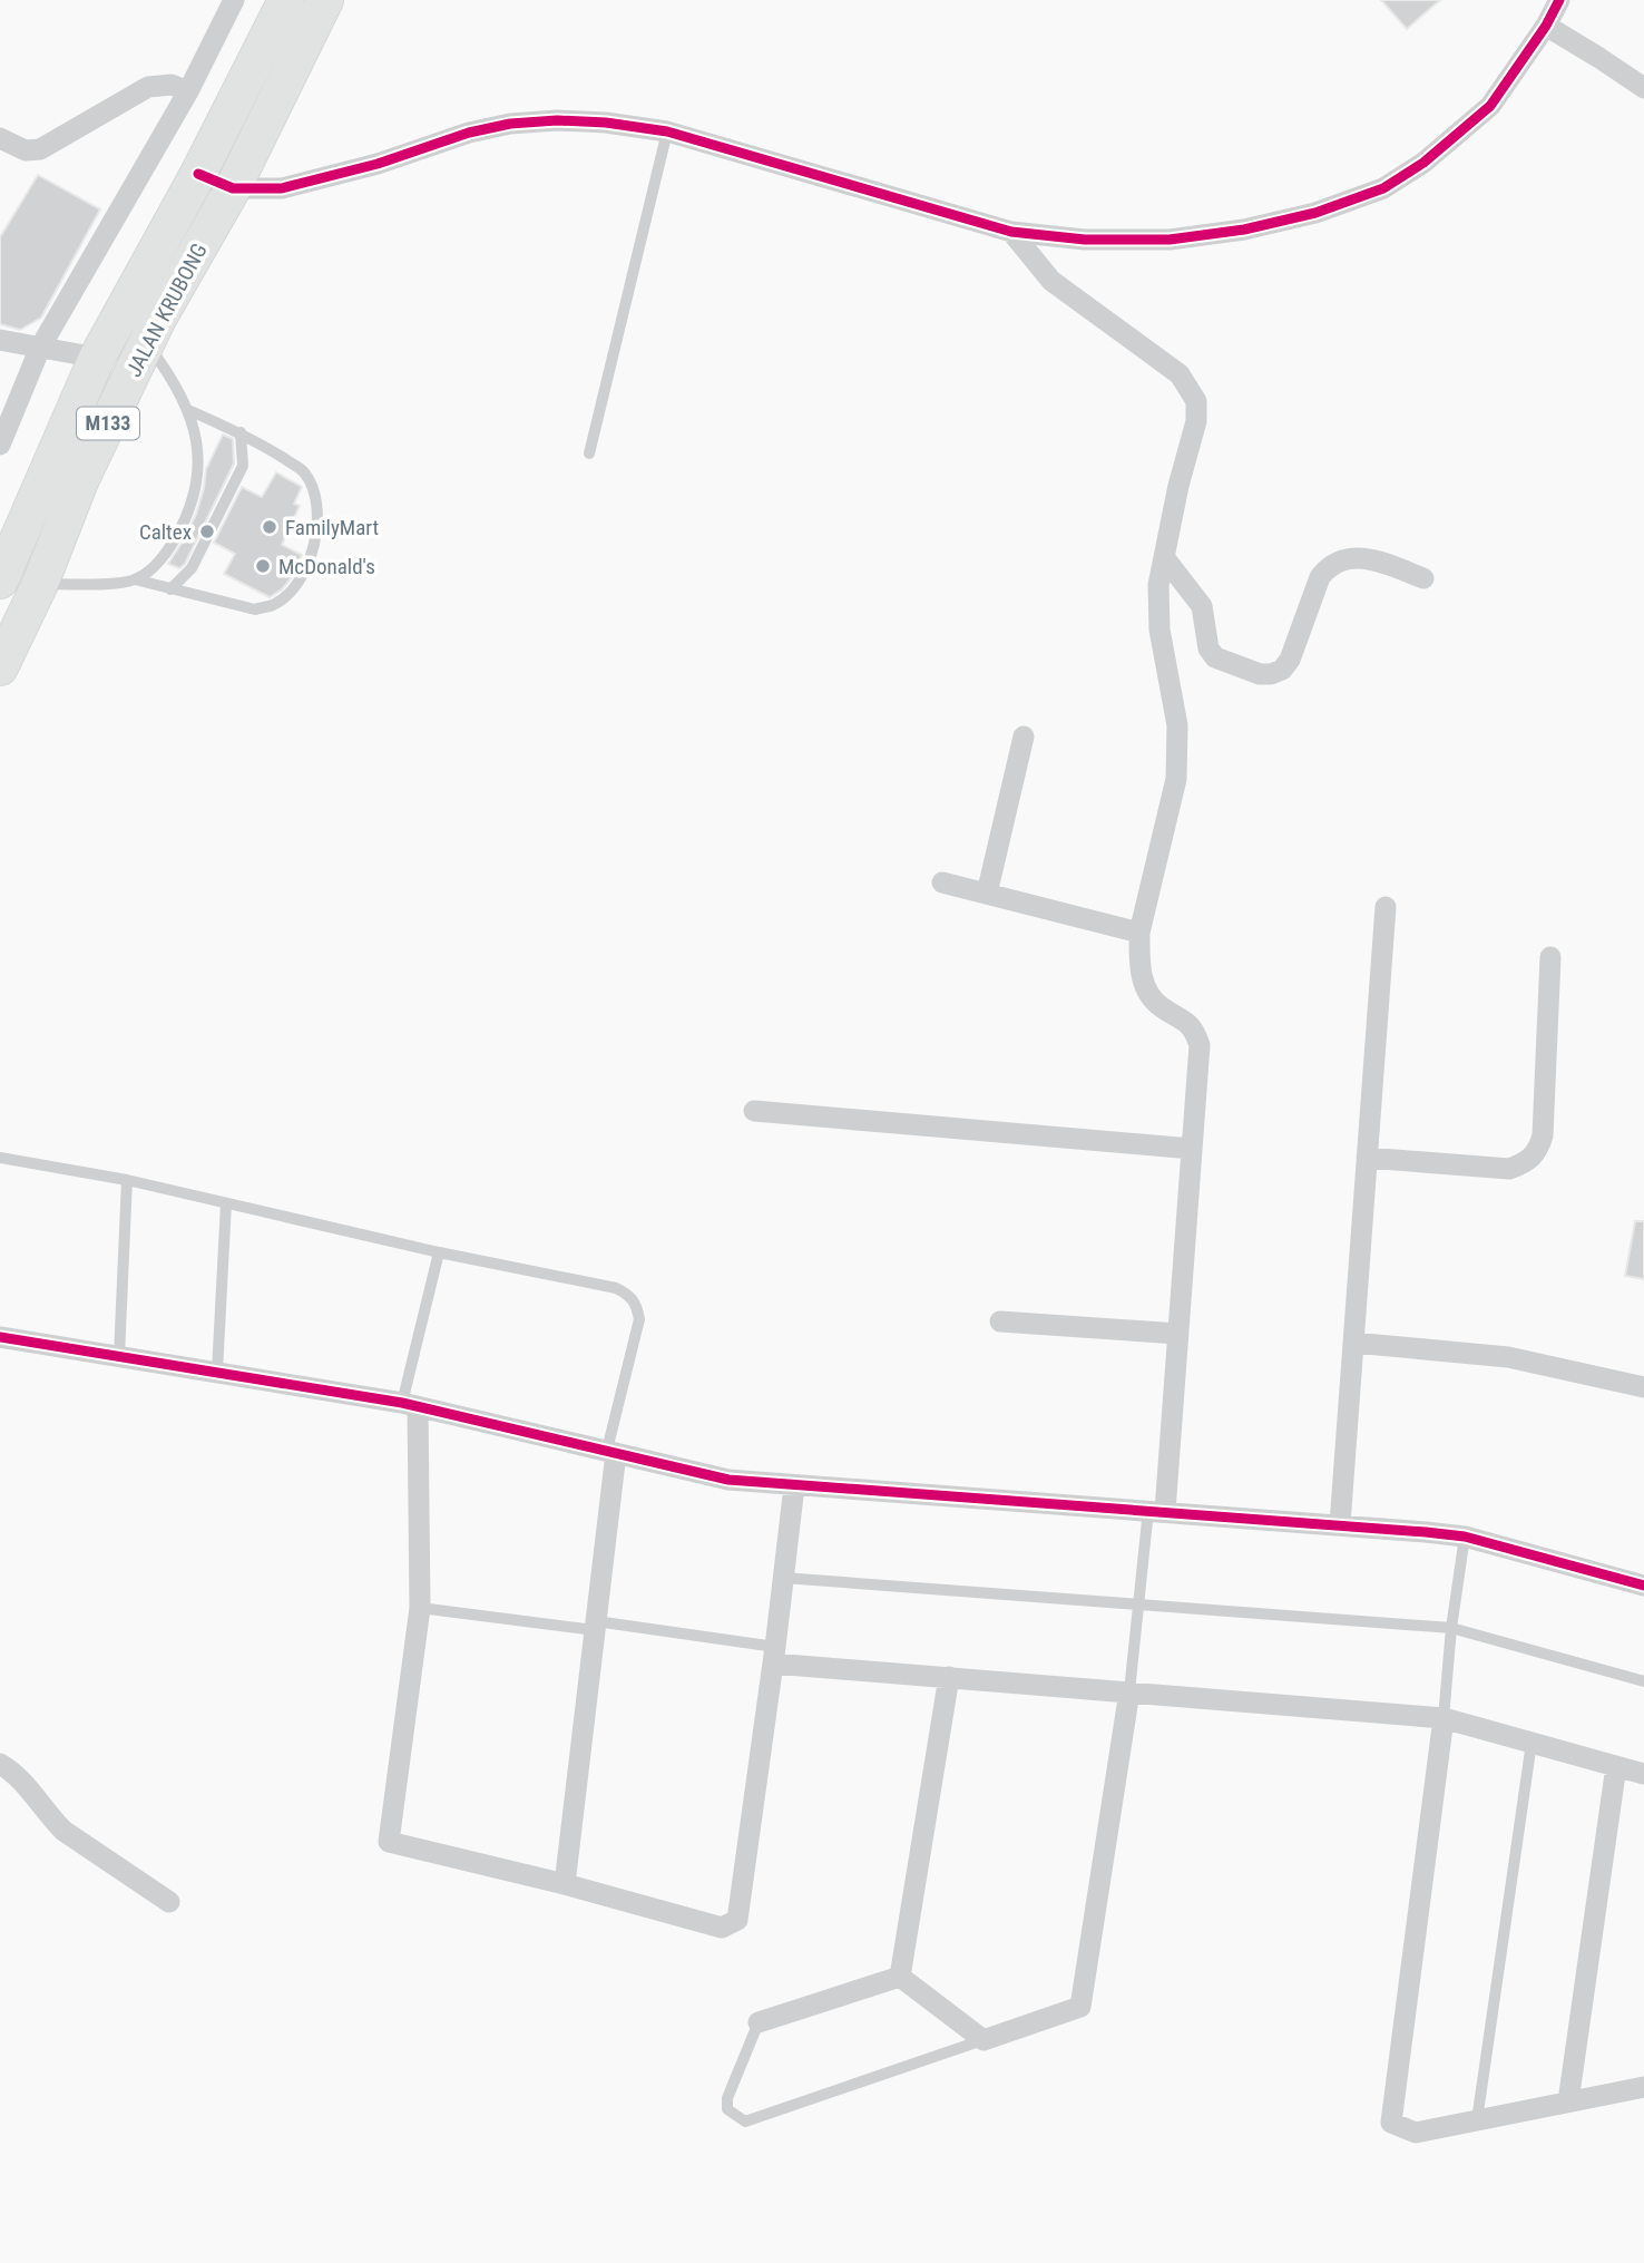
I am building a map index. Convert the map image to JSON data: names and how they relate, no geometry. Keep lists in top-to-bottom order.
{
  "streets": {
    "main road": ["JALAN KRUBONG", "M133"]
  },
  "places": ["FamilyMart", "Caltex", "McDonald's"]
}
